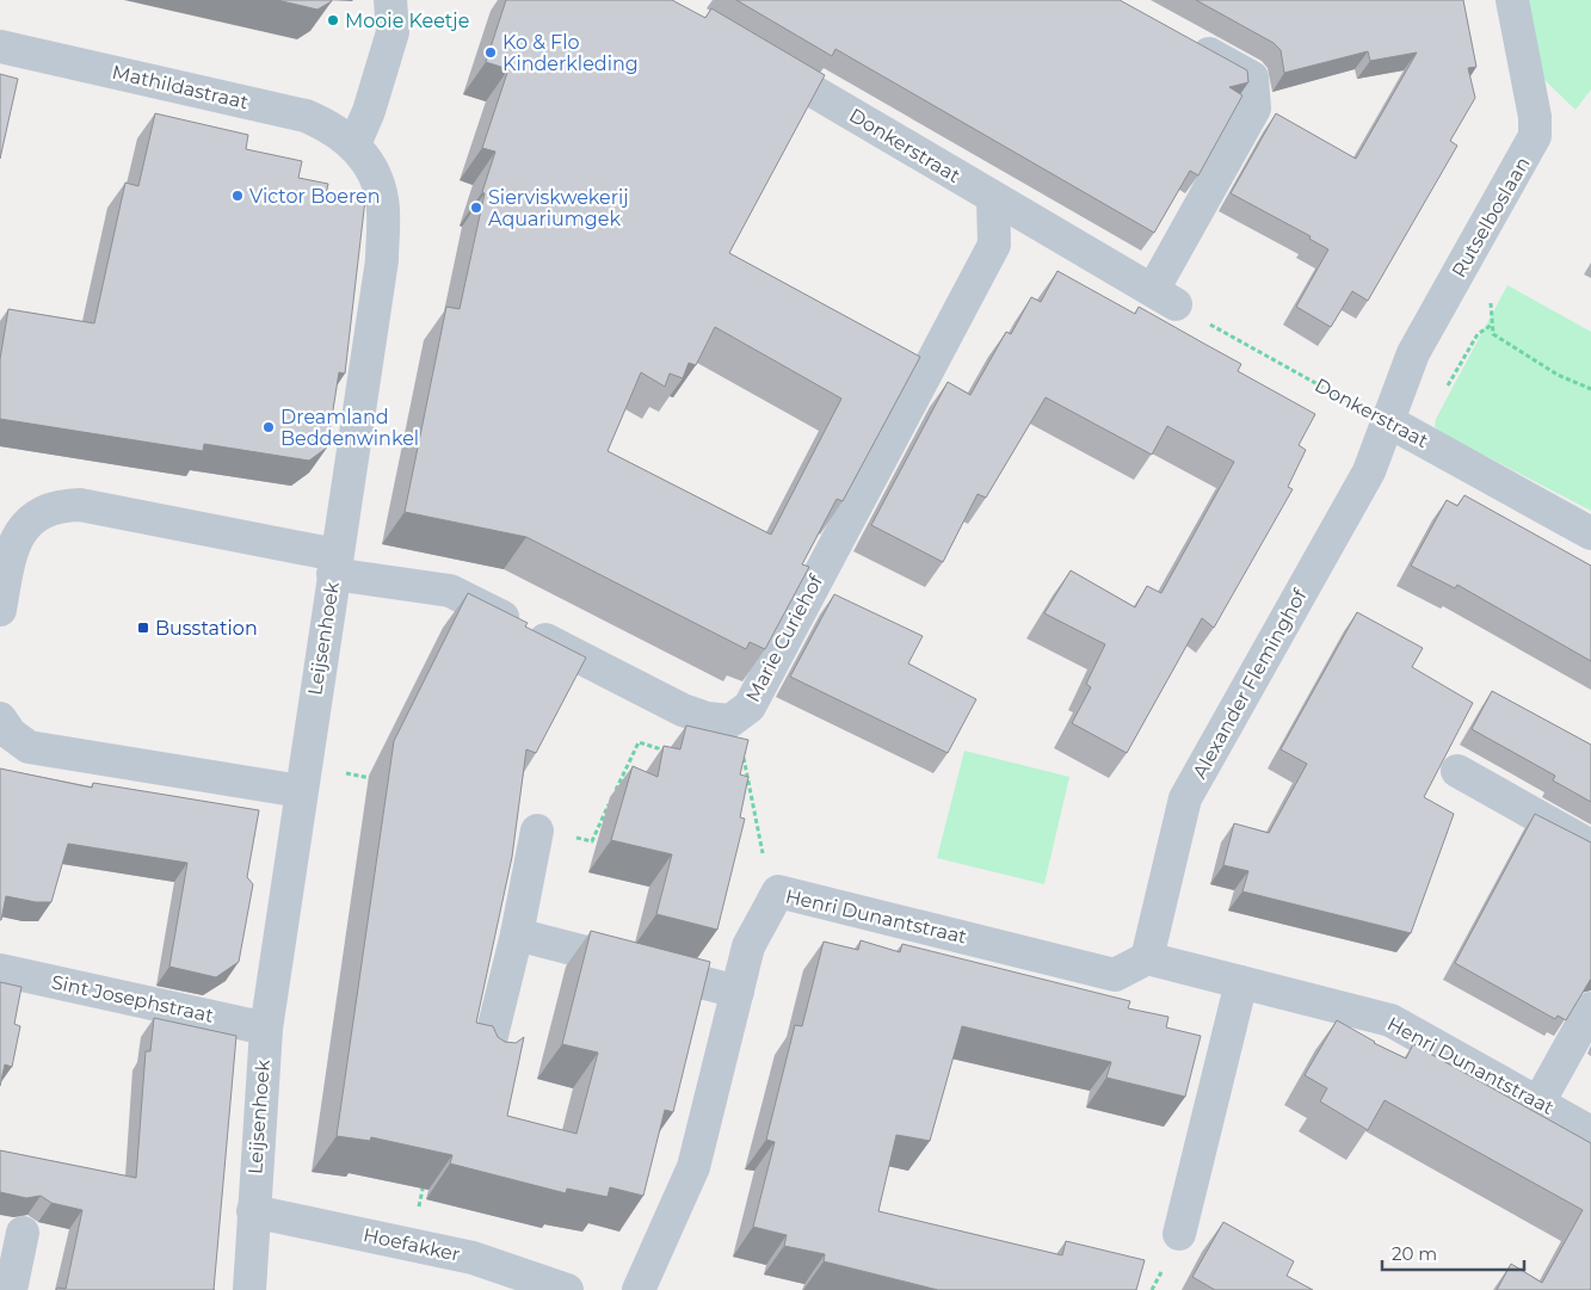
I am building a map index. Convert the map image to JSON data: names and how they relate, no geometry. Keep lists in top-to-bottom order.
{
  "streets": {
    "street": [
      "Mathildastraat",
      "Donkerstraat",
      "Rutselboslaan",
      "Leijsenhoek",
      "Marie Curiehof",
      "Alexander Fleminghof",
      "Henri Dunantstraat",
      "Sint Josephstraat",
      "Hoefakker"
    ]
  },
  "crossings": [
    ["Mathildastraat", "Leijsenhoek"],
    ["Donkerstraat", "Rutselboslaan"],
    ["Donkerstraat", "Marie Curiehof"],
    ["Donkerstraat", "Alexander Fleminghof"],
    ["Rutselboslaan", "Alexander Fleminghof"],
    ["Leijsenhoek", "Marie Curiehof"],
    ["Leijsenhoek", "Sint Josephstraat"],
    ["Leijsenhoek", "Hoefakker"],
    ["Alexander Fleminghof", "Henri Dunantstraat"]
  ],
  "places": {
    "other": [
      "Mooie Keetje",
      "Ko & Flo Kinderkleding",
      "Victor Boeren",
      "Sierviskwekerij Aquariumgek",
      "Dreamland Beddenwinkel"
    ],
    "transit": ["Busstation"]
  },
  "scale_bar": "20 m"
}
